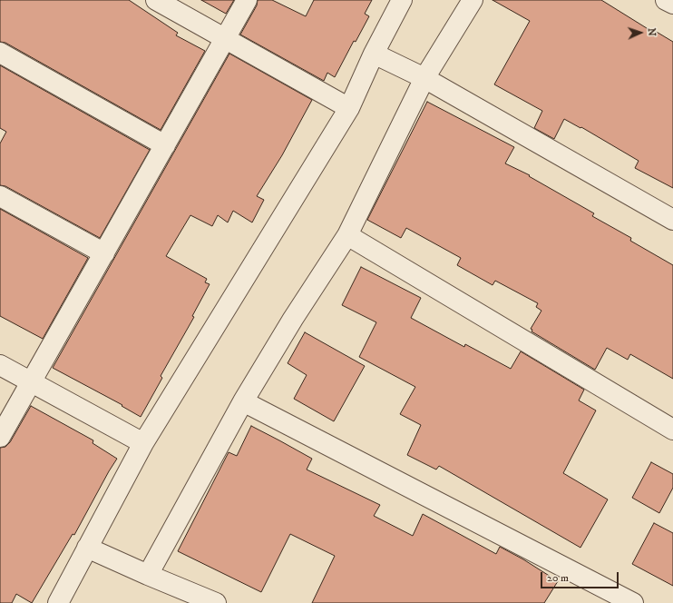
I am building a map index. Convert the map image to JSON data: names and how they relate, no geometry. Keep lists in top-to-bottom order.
{
  "scale_bar": "20 m",
  "north": "right"
}
